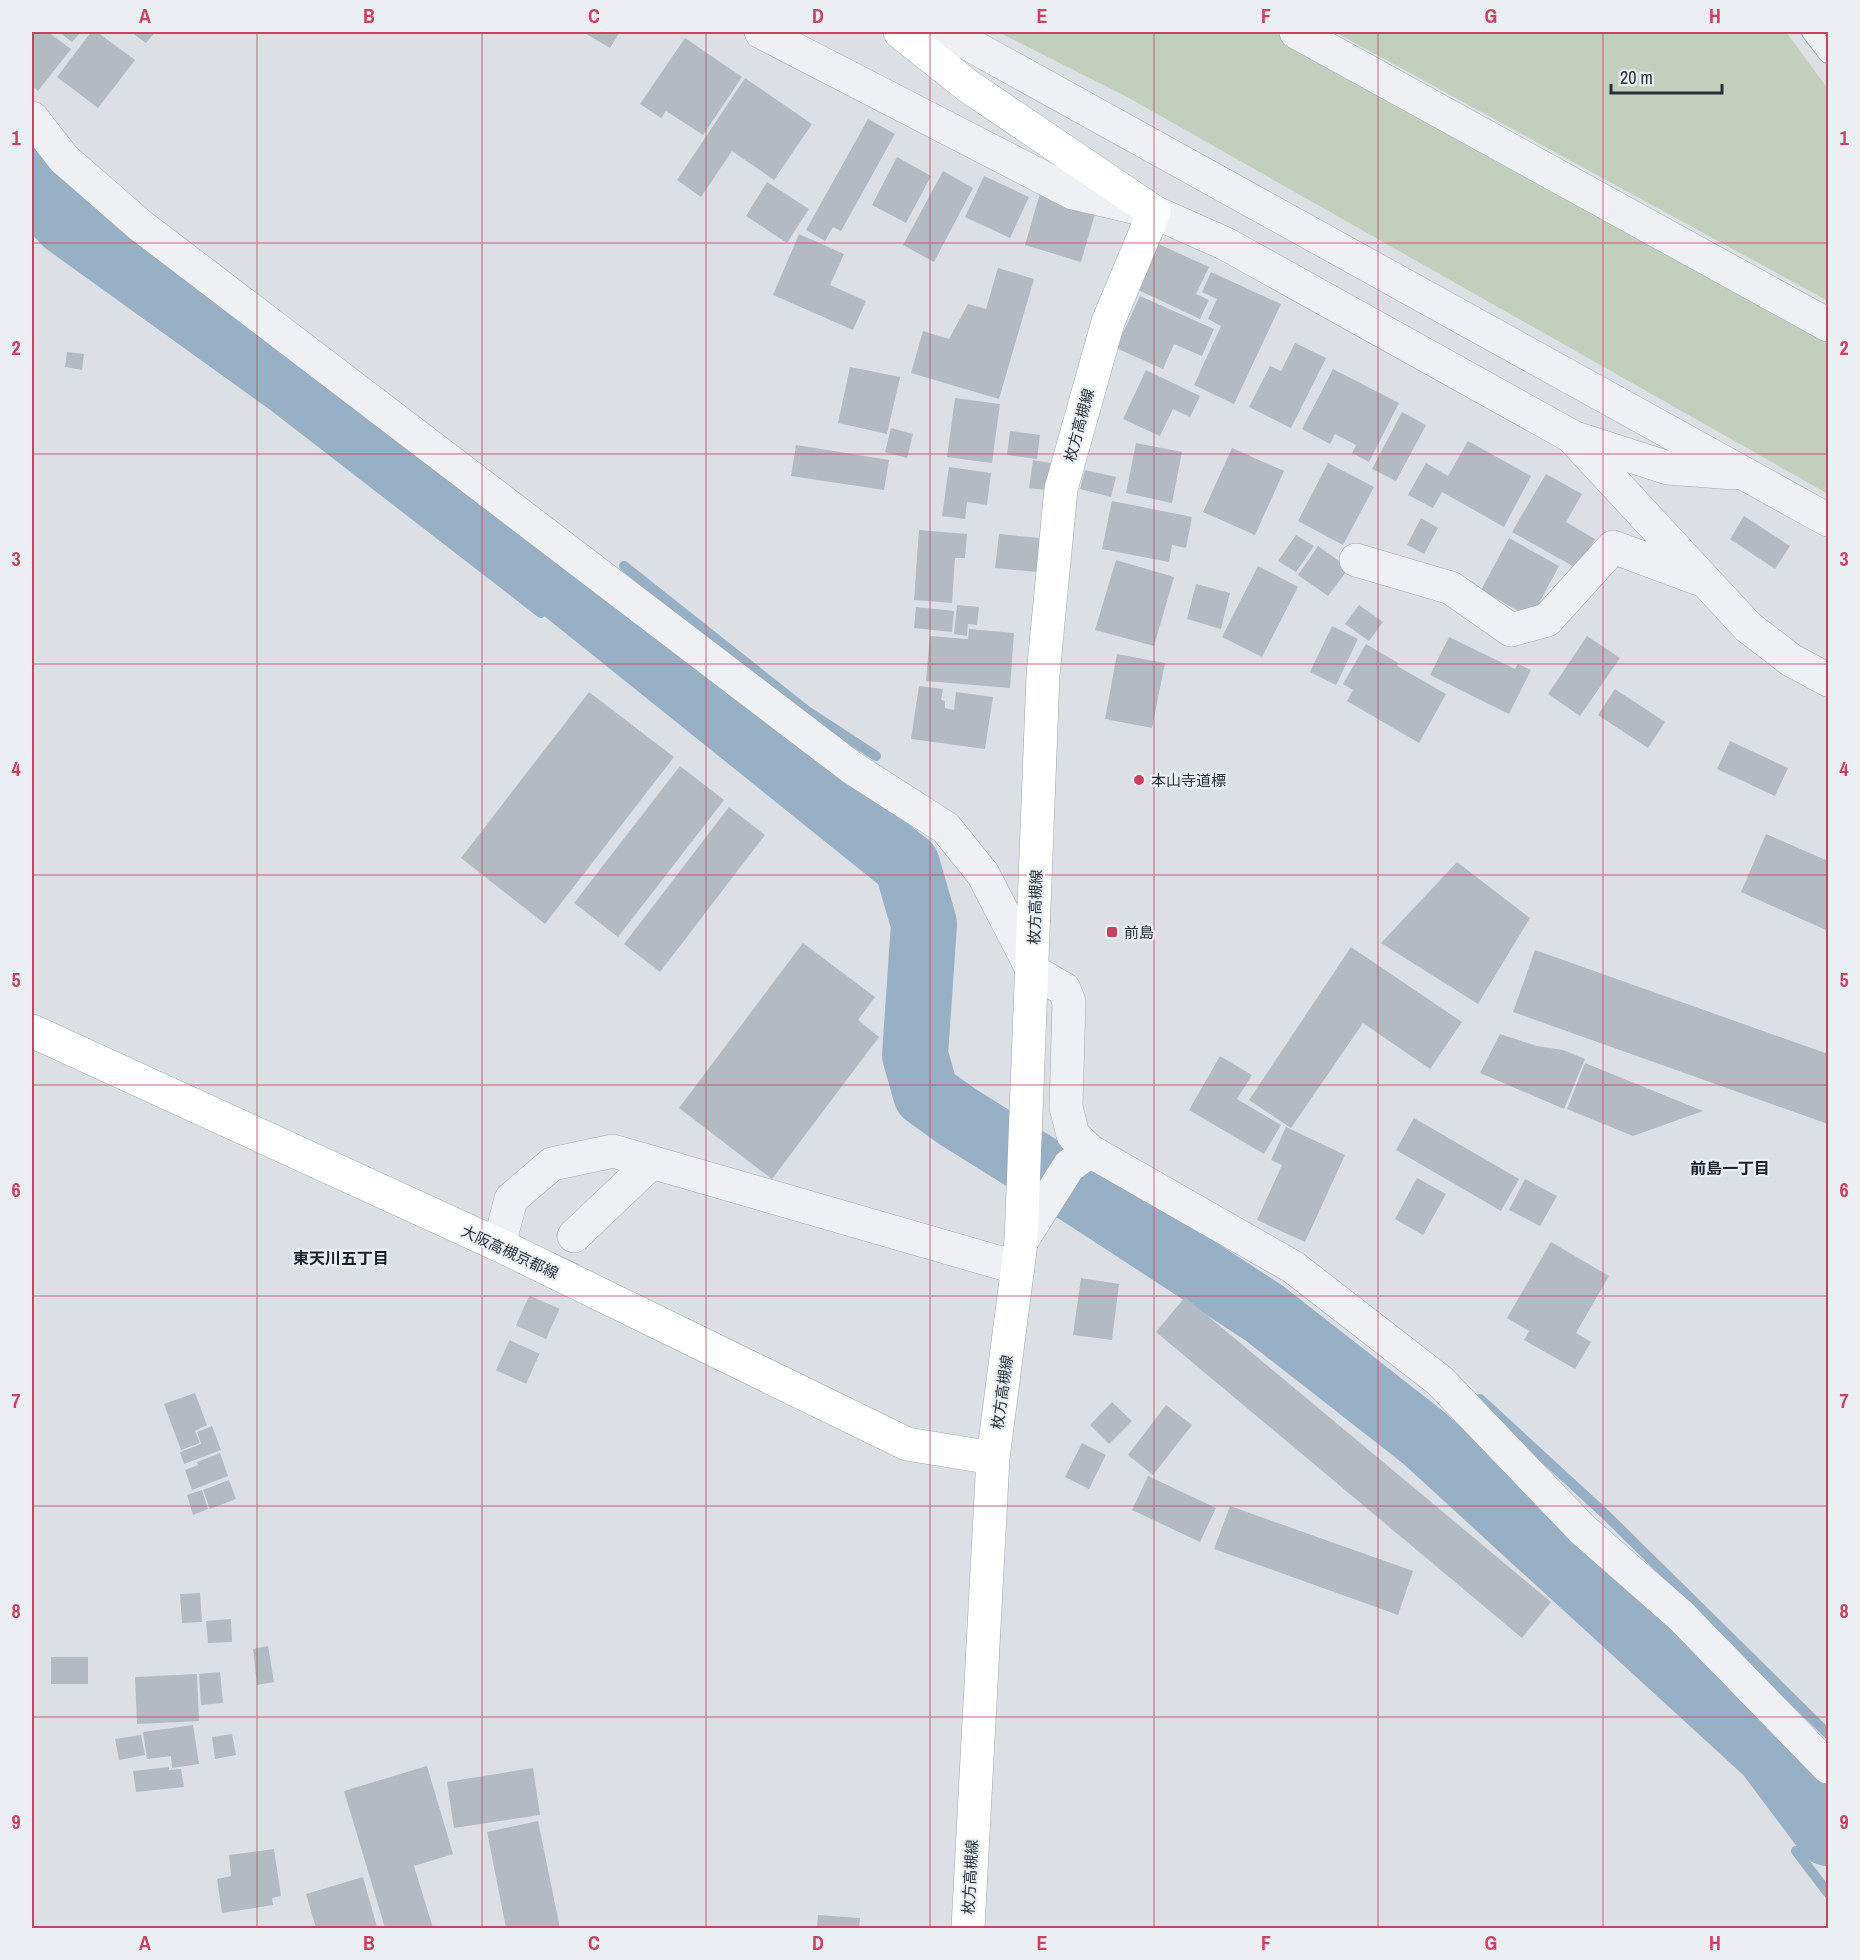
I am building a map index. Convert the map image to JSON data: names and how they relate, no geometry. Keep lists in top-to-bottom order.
{
  "streets": {
    "main road": ["枚方高槻線", "大阪高槻京都線"]
  },
  "crossings": [
    ["枚方高槻線", "大阪高槻京都線"]
  ],
  "districts": ["前島一丁目", "東天川五丁目"],
  "places": {
    "other": ["本山寺道標"],
    "transit": ["前島"]
  },
  "scale_bar": "20 m",
  "grid": {
    "columns": [
      "A",
      "B",
      "C",
      "D",
      "E",
      "F",
      "G",
      "H"
    ],
    "rows": [
      "1",
      "2",
      "3",
      "4",
      "5",
      "6",
      "7",
      "8",
      "9"
    ]
  }
}
